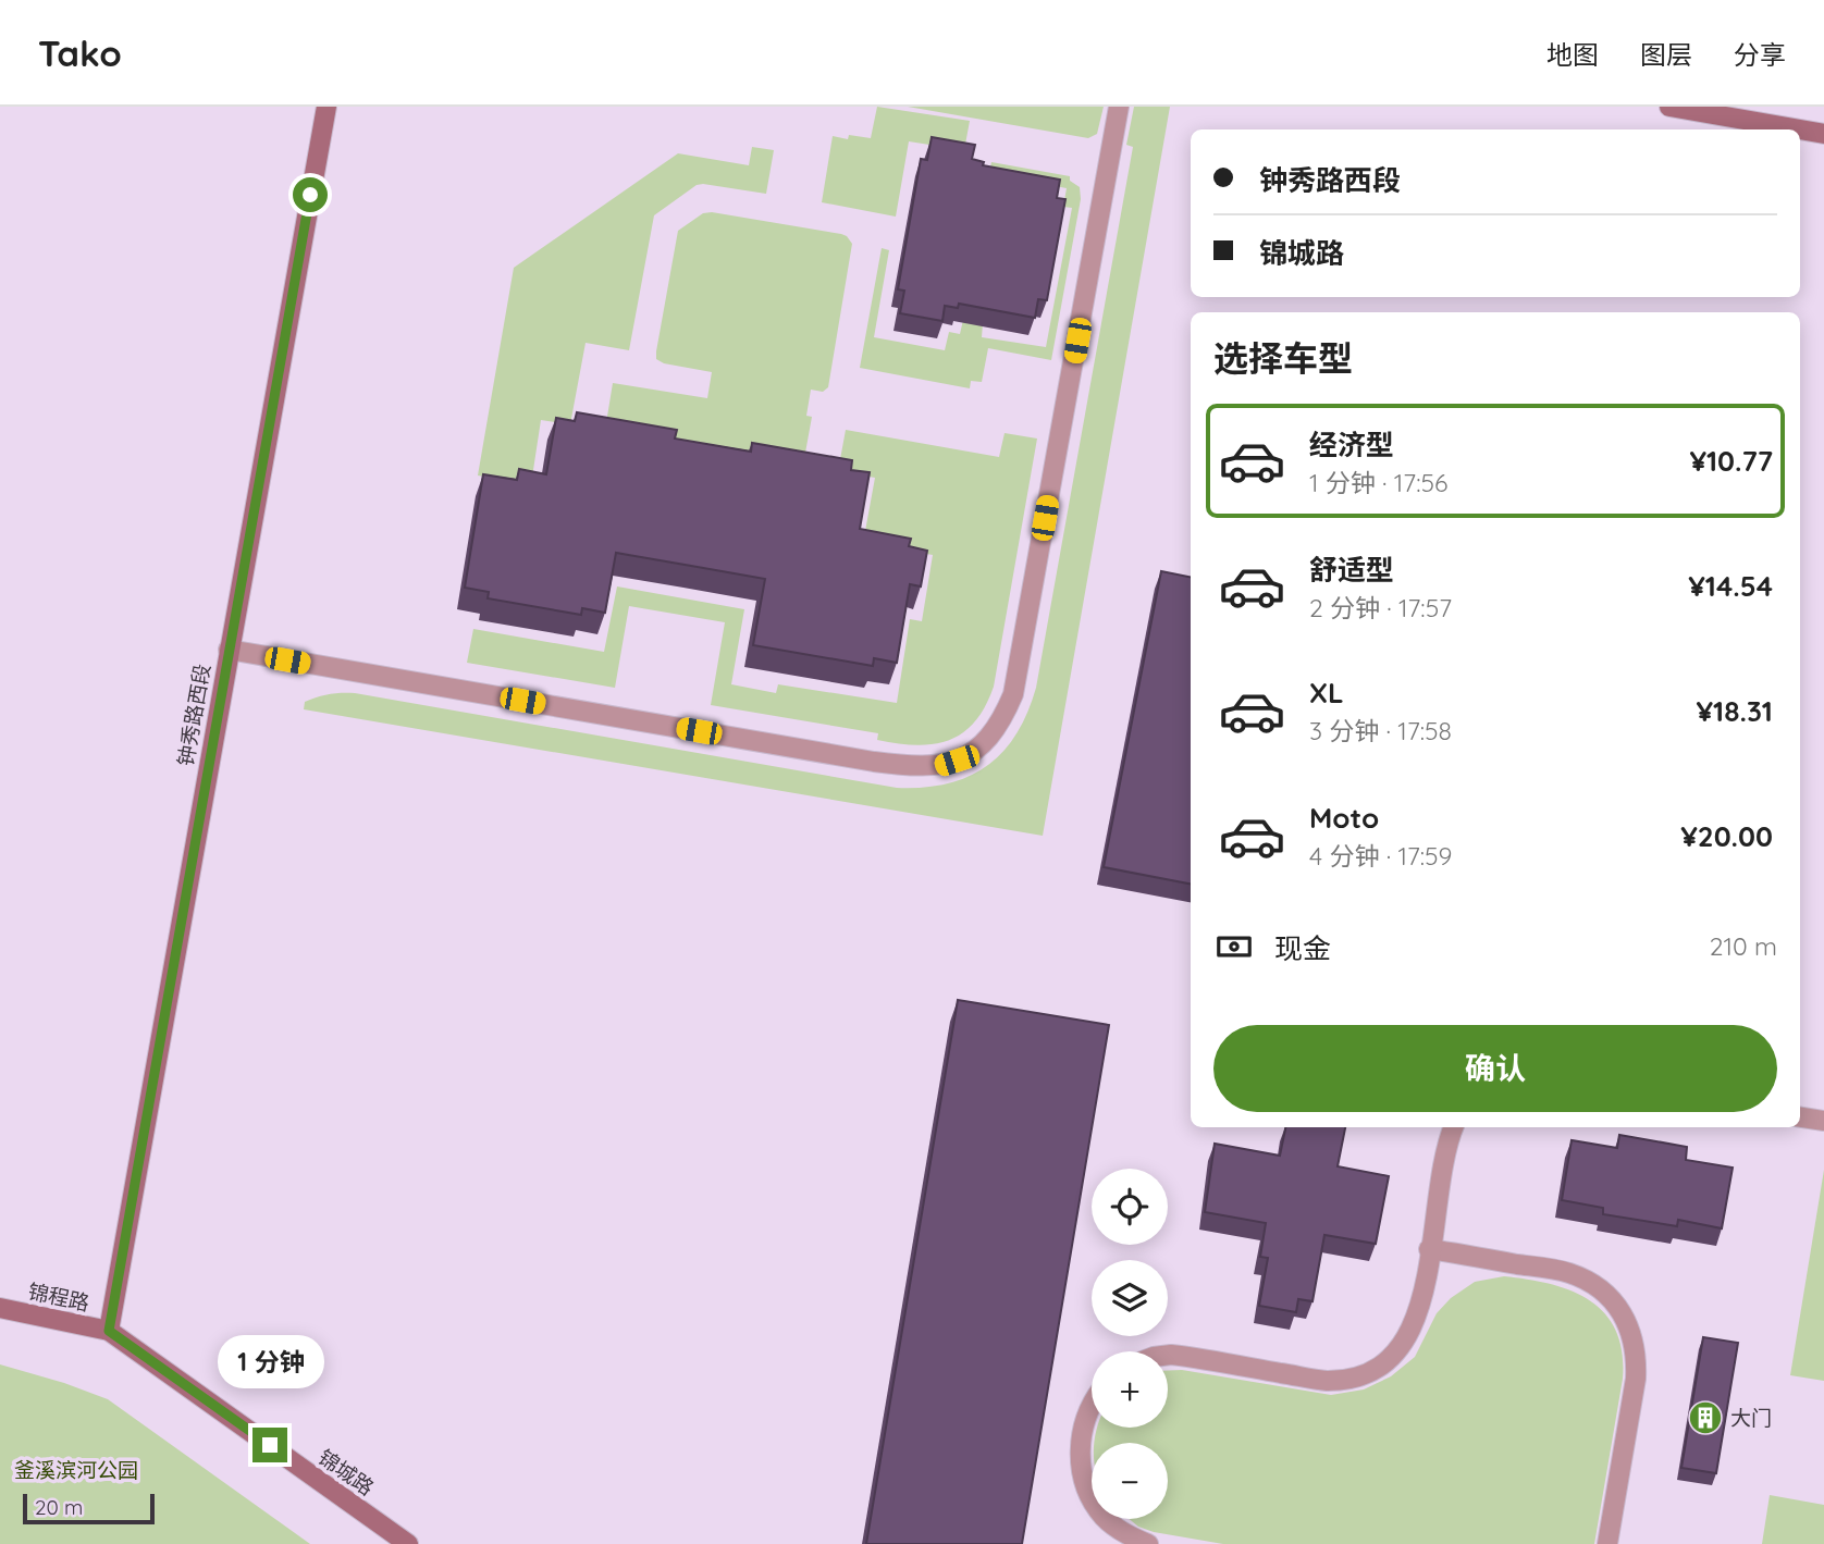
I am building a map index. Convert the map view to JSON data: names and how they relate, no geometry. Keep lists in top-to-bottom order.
{
  "streets": {
    "street": ["钟秀路西段", "锦程路", "锦城路"]
  },
  "crossings": [
    ["钟秀路西段", "锦程路"],
    ["钟秀路西段", "锦城路"],
    ["锦程路", "锦城路"]
  ],
  "parks": ["釜溪滨河公园"],
  "places": {
    "building": ["大门"]
  },
  "scale_bar": "20 m",
  "page": {
    "header": "Tako",
    "nav": ["地图", "图层", "分享"],
    "banner": ["钟秀路西段", "锦城路"],
    "heading": "选择车型",
    "list": [
      {
        "name": "经济型",
        "note": "1 分钟 · 17:56",
        "value": "¥10.77"
      },
      {
        "name": "舒适型",
        "note": "2 分钟 · 17:57",
        "value": "¥14.54"
      },
      {
        "name": "XL",
        "note": "3 分钟 · 17:58",
        "value": "¥18.31"
      },
      {
        "name": "Moto",
        "note": "4 分钟 · 17:59",
        "value": "¥20.00"
      }
    ],
    "pay": ["现金", "210 m"],
    "buttons": "确认",
    "map_buttons": ["+", "−"],
    "bubble": "1 分钟",
    "scale": "20 m"
  }
}
